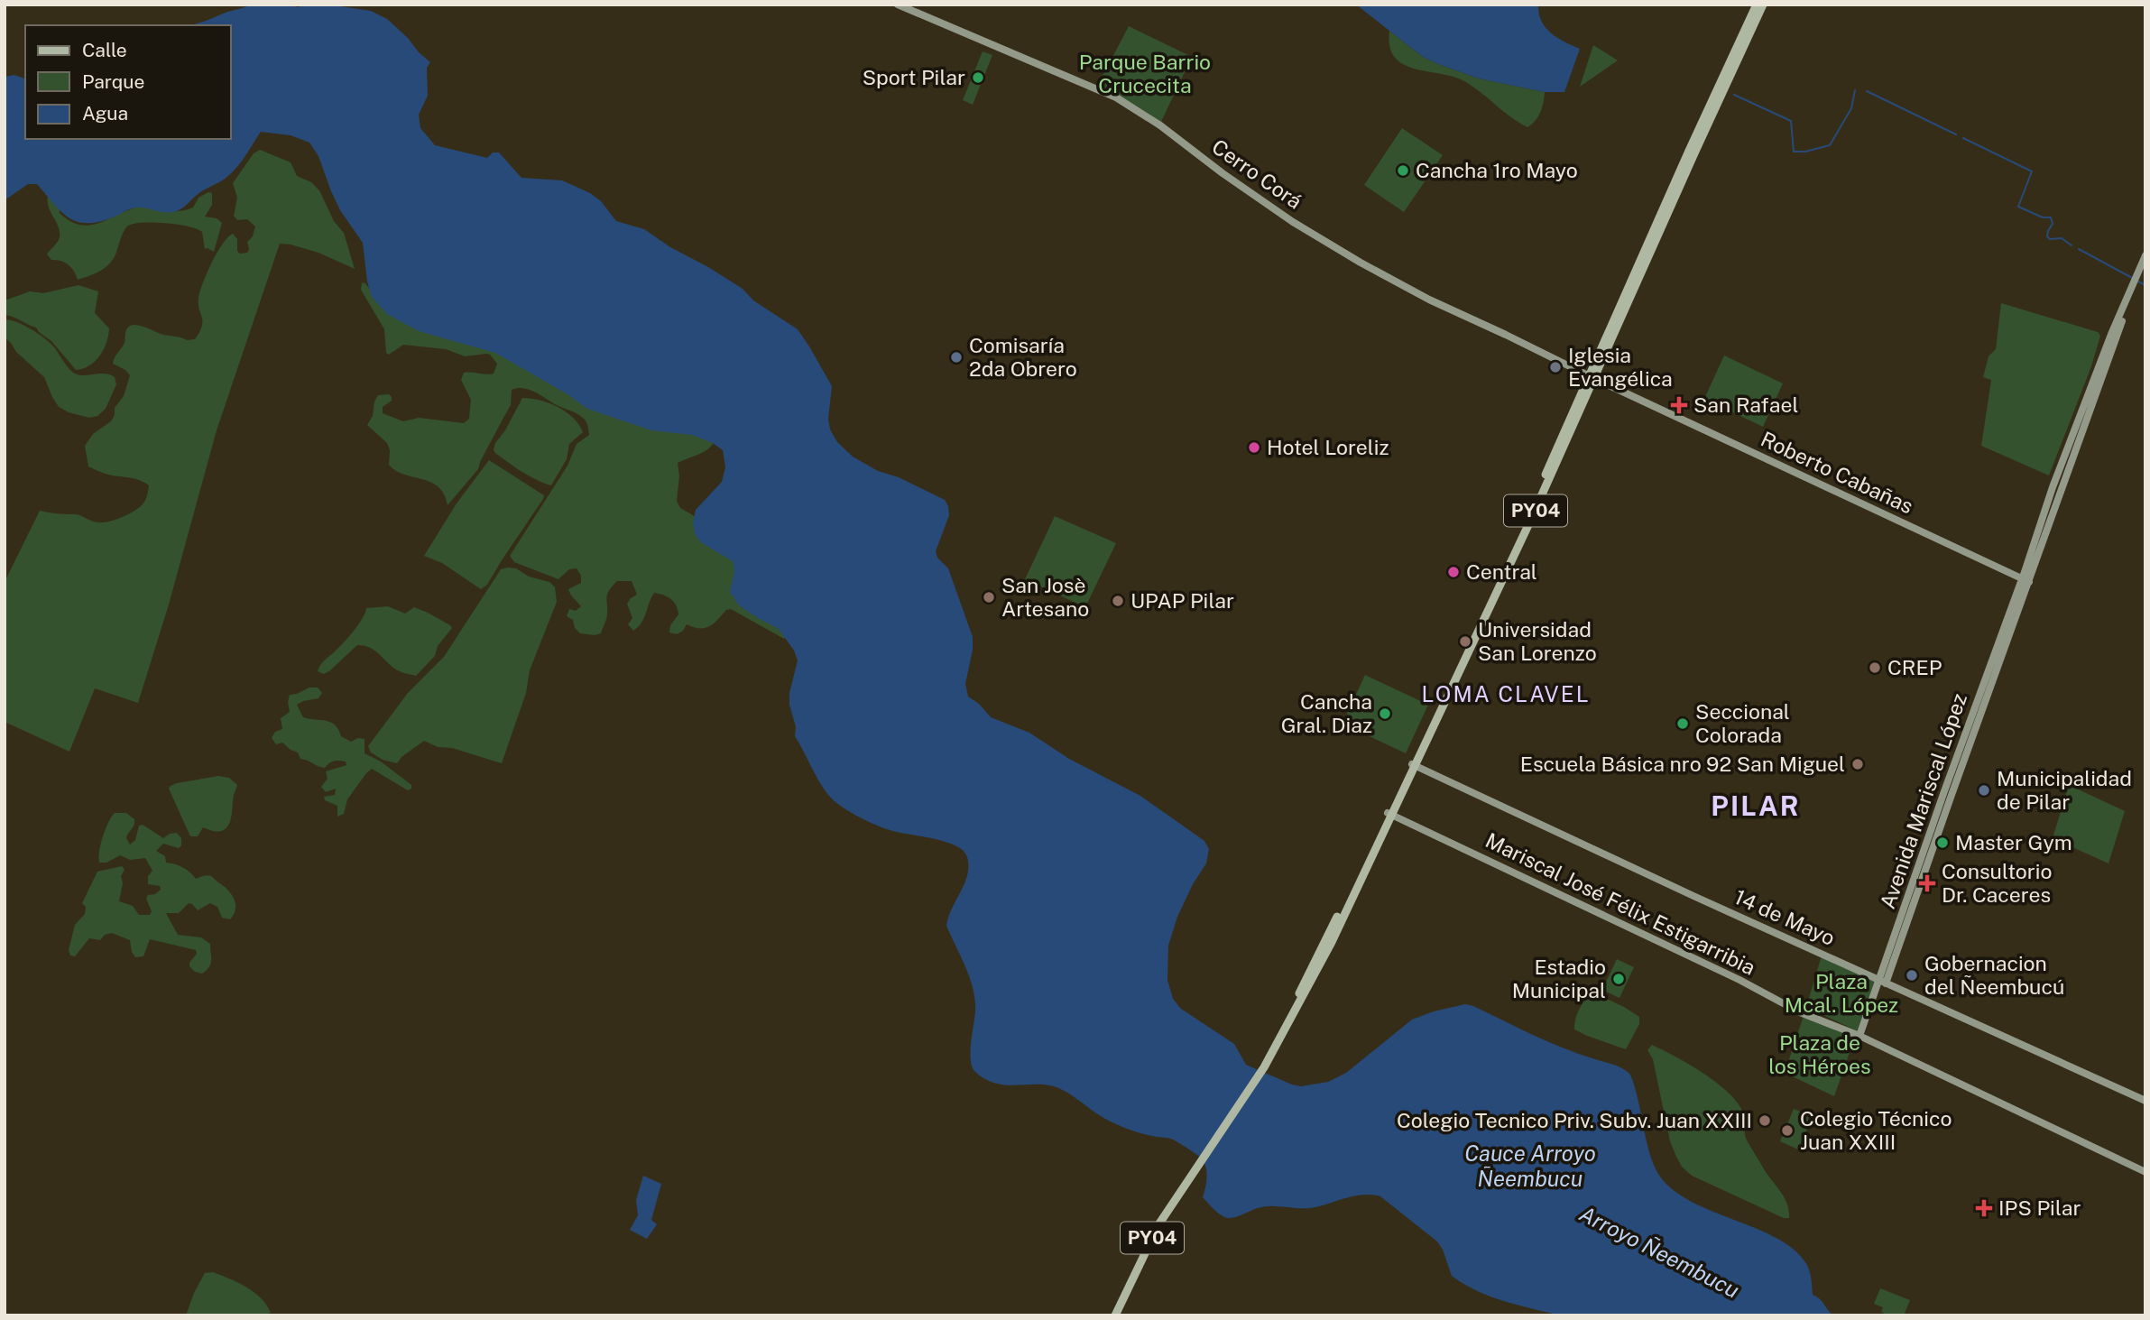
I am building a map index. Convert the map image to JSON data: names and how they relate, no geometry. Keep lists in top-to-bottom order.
{
  "streets": {
    "main road": [
      "Cerro Corá",
      "Roberto Cabañas",
      "PY04",
      "Avenida Mariscal López",
      "Mariscal José Félix Estigarribia",
      "14 de Mayo"
    ]
  },
  "crossings": [
    ["Cerro Corá", "Roberto Cabañas"],
    ["Cerro Corá", "PY04"],
    ["Roberto Cabañas", "PY04"],
    ["Roberto Cabañas", "Avenida Mariscal López"],
    ["PY04", "Mariscal José Félix Estigarribia"],
    ["PY04", "14 de Mayo"],
    ["Avenida Mariscal López", "Mariscal José Félix Estigarribia"],
    ["Avenida Mariscal López", "14 de Mayo"]
  ],
  "districts": ["LOMA CLAVEL", "PILAR"],
  "water": ["Cauce Arroyo Ñeembucu", "Arroyo Ñeembucu"],
  "parks": ["Parque Barrio Crucecita", "Plaza Mcal. López", "Plaza de los Héroes"],
  "places": {
    "other": [
      "Sport Pilar",
      "Cancha 1ro Mayo",
      "Comisaría 2da Obrero",
      "Iglesia Evangélica",
      "Hotel Loreliz",
      "Central",
      "San Josè Artesano",
      "UPAP Pilar",
      "Universidad San Lorenzo",
      "CREP",
      "Cancha Gral. Diaz",
      "Seccional Colorada",
      "Escuela Básica nro 92 San Miguel",
      "Municipalidad de Pilar",
      "Master Gym",
      "Gobernacion del Ñeembucú",
      "Estadio Municipal",
      "Colegio Tecnico Priv. Subv. Juan XXIII",
      "Colegio Técnico Juan XXIII"
    ],
    "health": ["San Rafael", "Consultorio Dr. Caceres", "IPS Pilar"]
  },
  "legend": ["Calle", "Parque", "Agua"]
}
